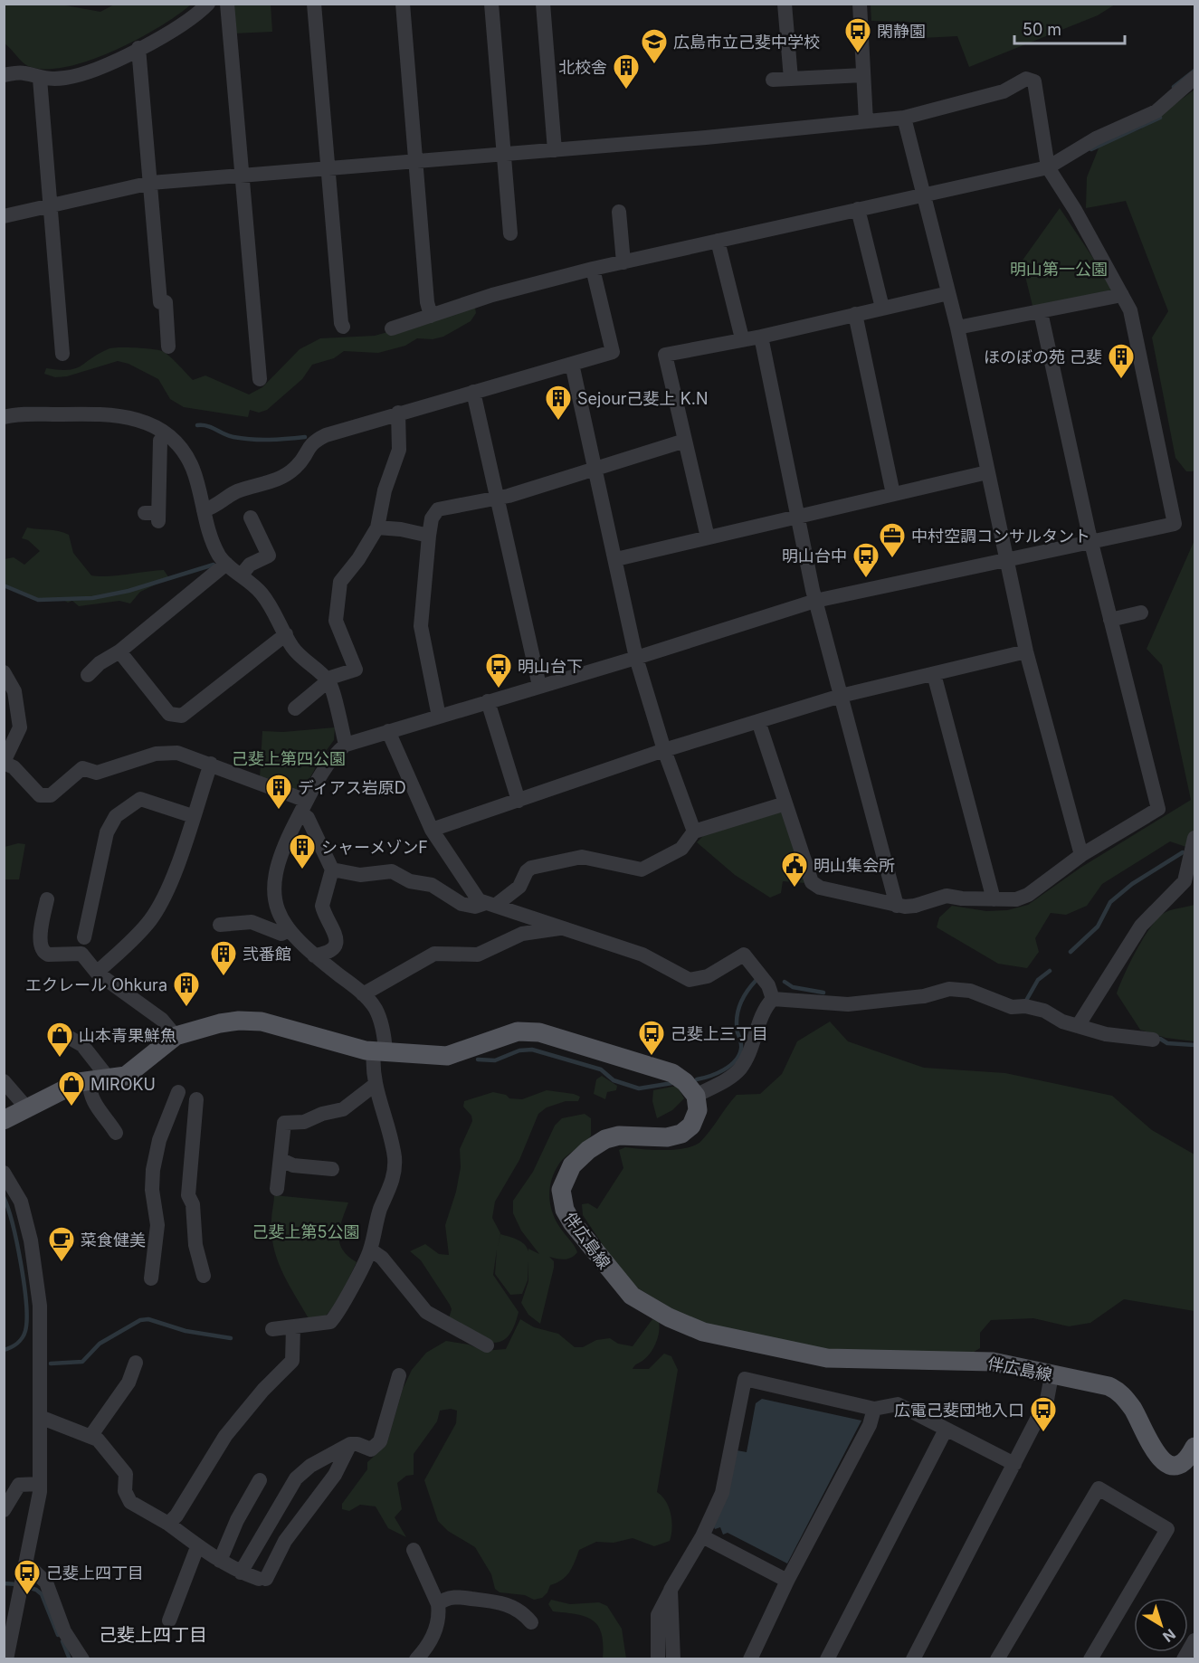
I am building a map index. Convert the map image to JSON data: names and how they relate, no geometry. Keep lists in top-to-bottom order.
{
  "streets": {
    "main road": ["伴広島線"]
  },
  "districts": ["己斐上四丁目"],
  "parks": ["明山第一公園", "己斐上第四公園", "己斐上第5公園"],
  "places": {
    "bus stop": [
      "閑静園",
      "明山台中",
      "明山台下",
      "己斐上三丁目",
      "広電己斐団地入口",
      "己斐上四丁目"
    ],
    "school or university": ["広島市立己斐中学校"],
    "building": [
      "北校舎",
      "ほのぼの苑 己斐",
      "Sejour己斐上 K.N",
      "ディアス岩原D",
      "シャーメゾンF",
      "弐番館",
      "エクレール Ohkura"
    ],
    "office": ["中村空調コンサルタント"],
    "public building": ["明山集会所"],
    "shop": ["山本青果鮮魚", "MIROKU"],
    "cafe": ["菜食健美"]
  },
  "scale_bar": "50 m",
  "north": "bottom right"
}
